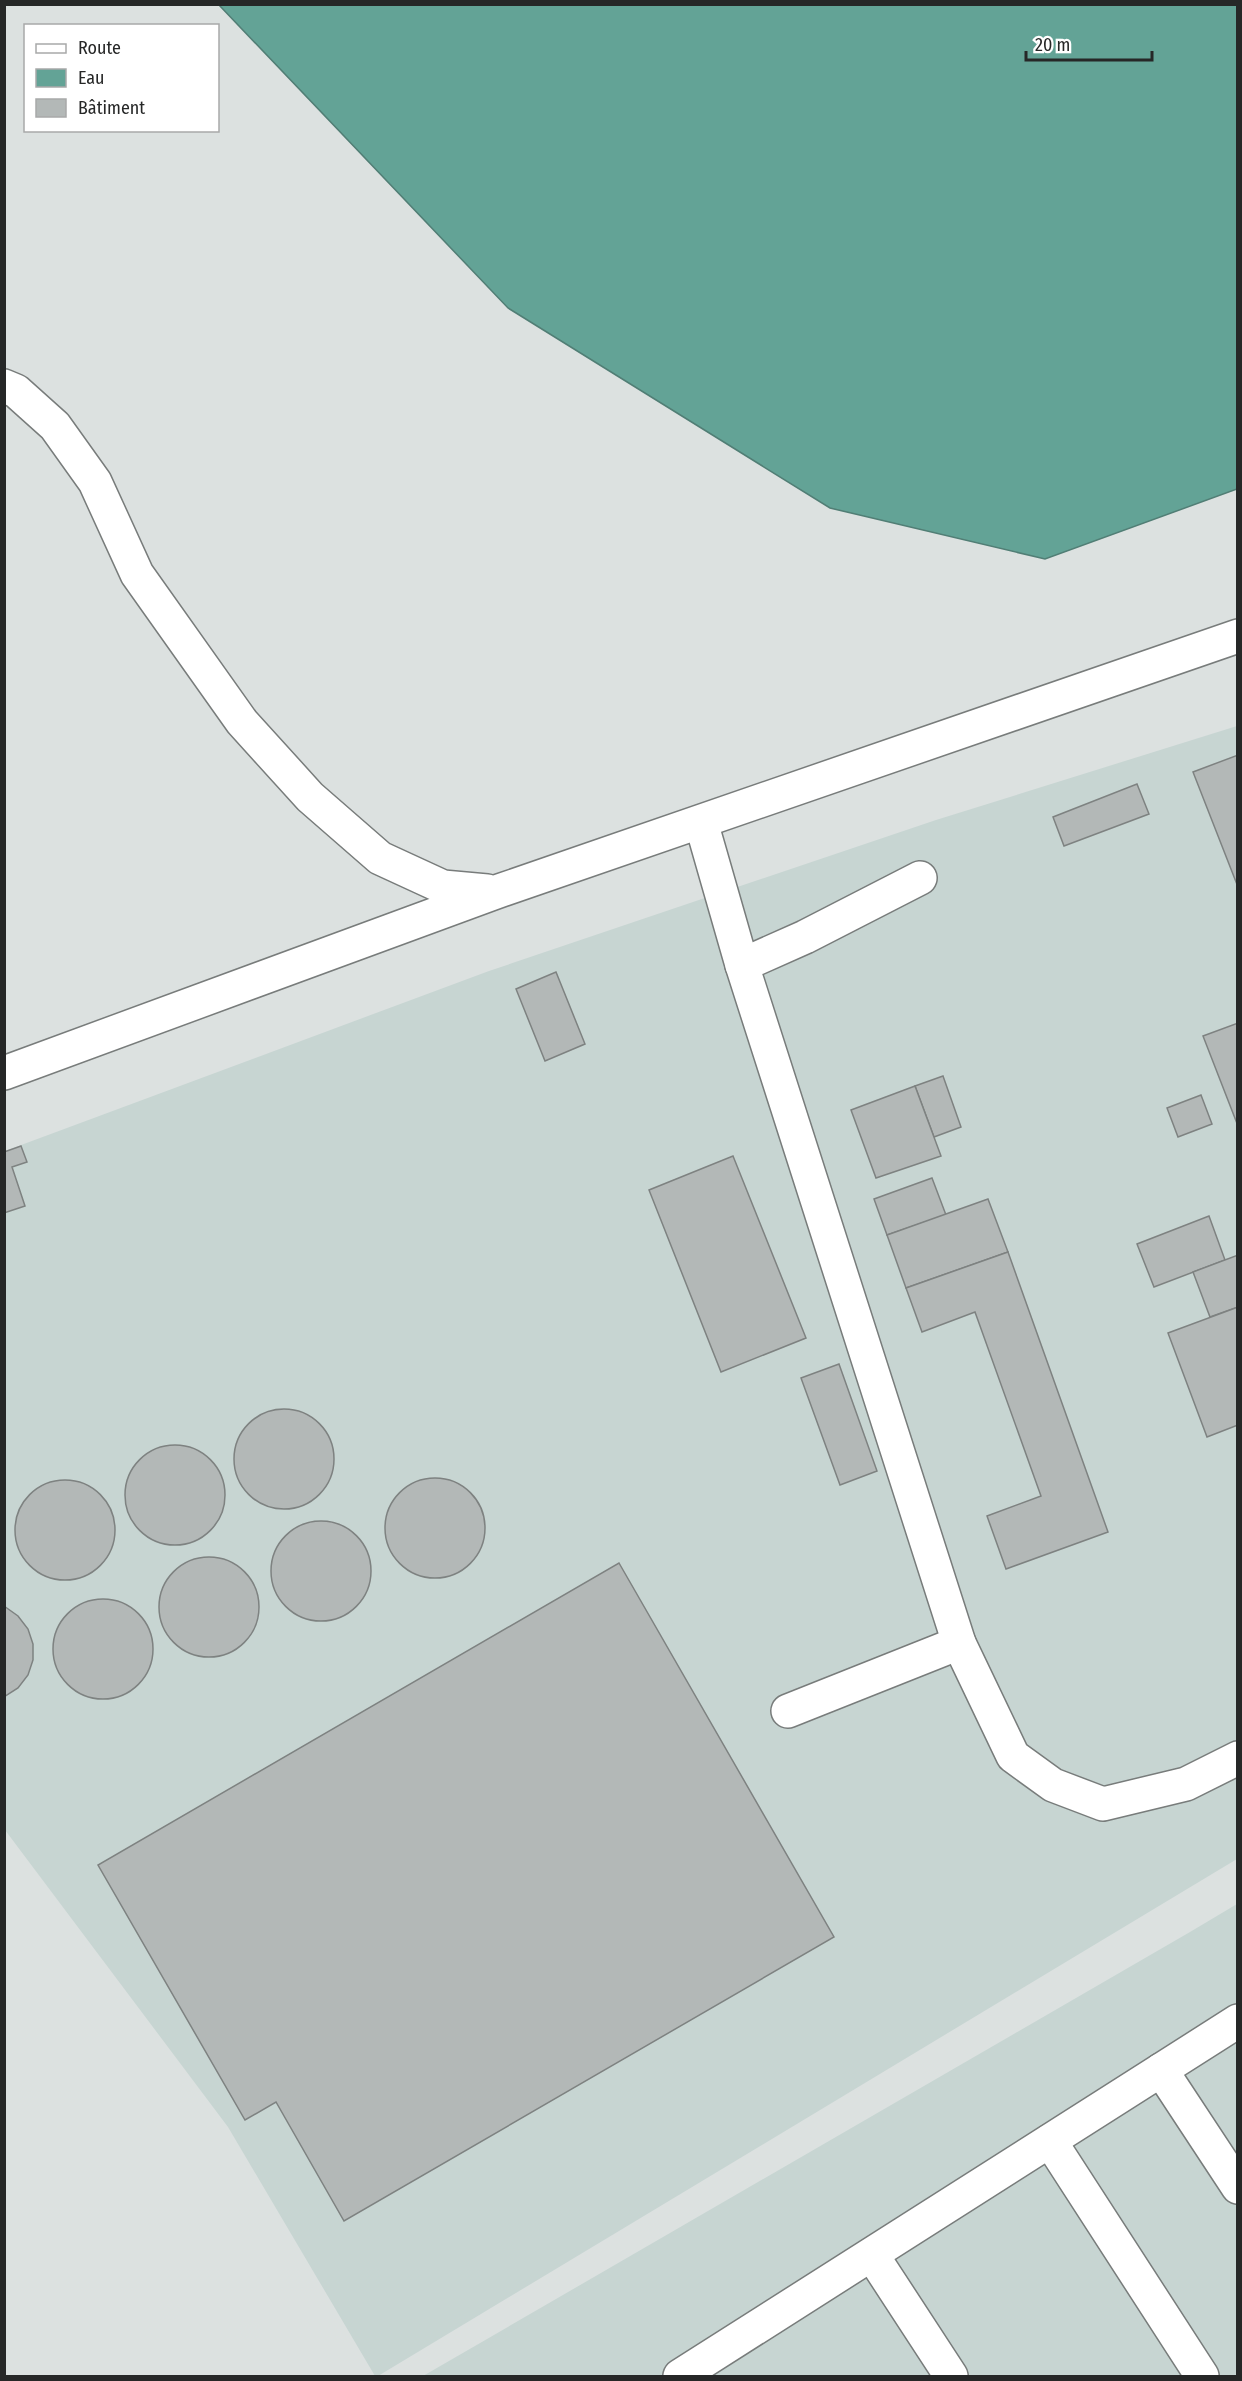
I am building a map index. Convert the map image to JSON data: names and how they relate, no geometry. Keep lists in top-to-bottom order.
{
  "legend": ["Route", "Eau", "Bâtiment"],
  "scale_bar": "20 m"
}
